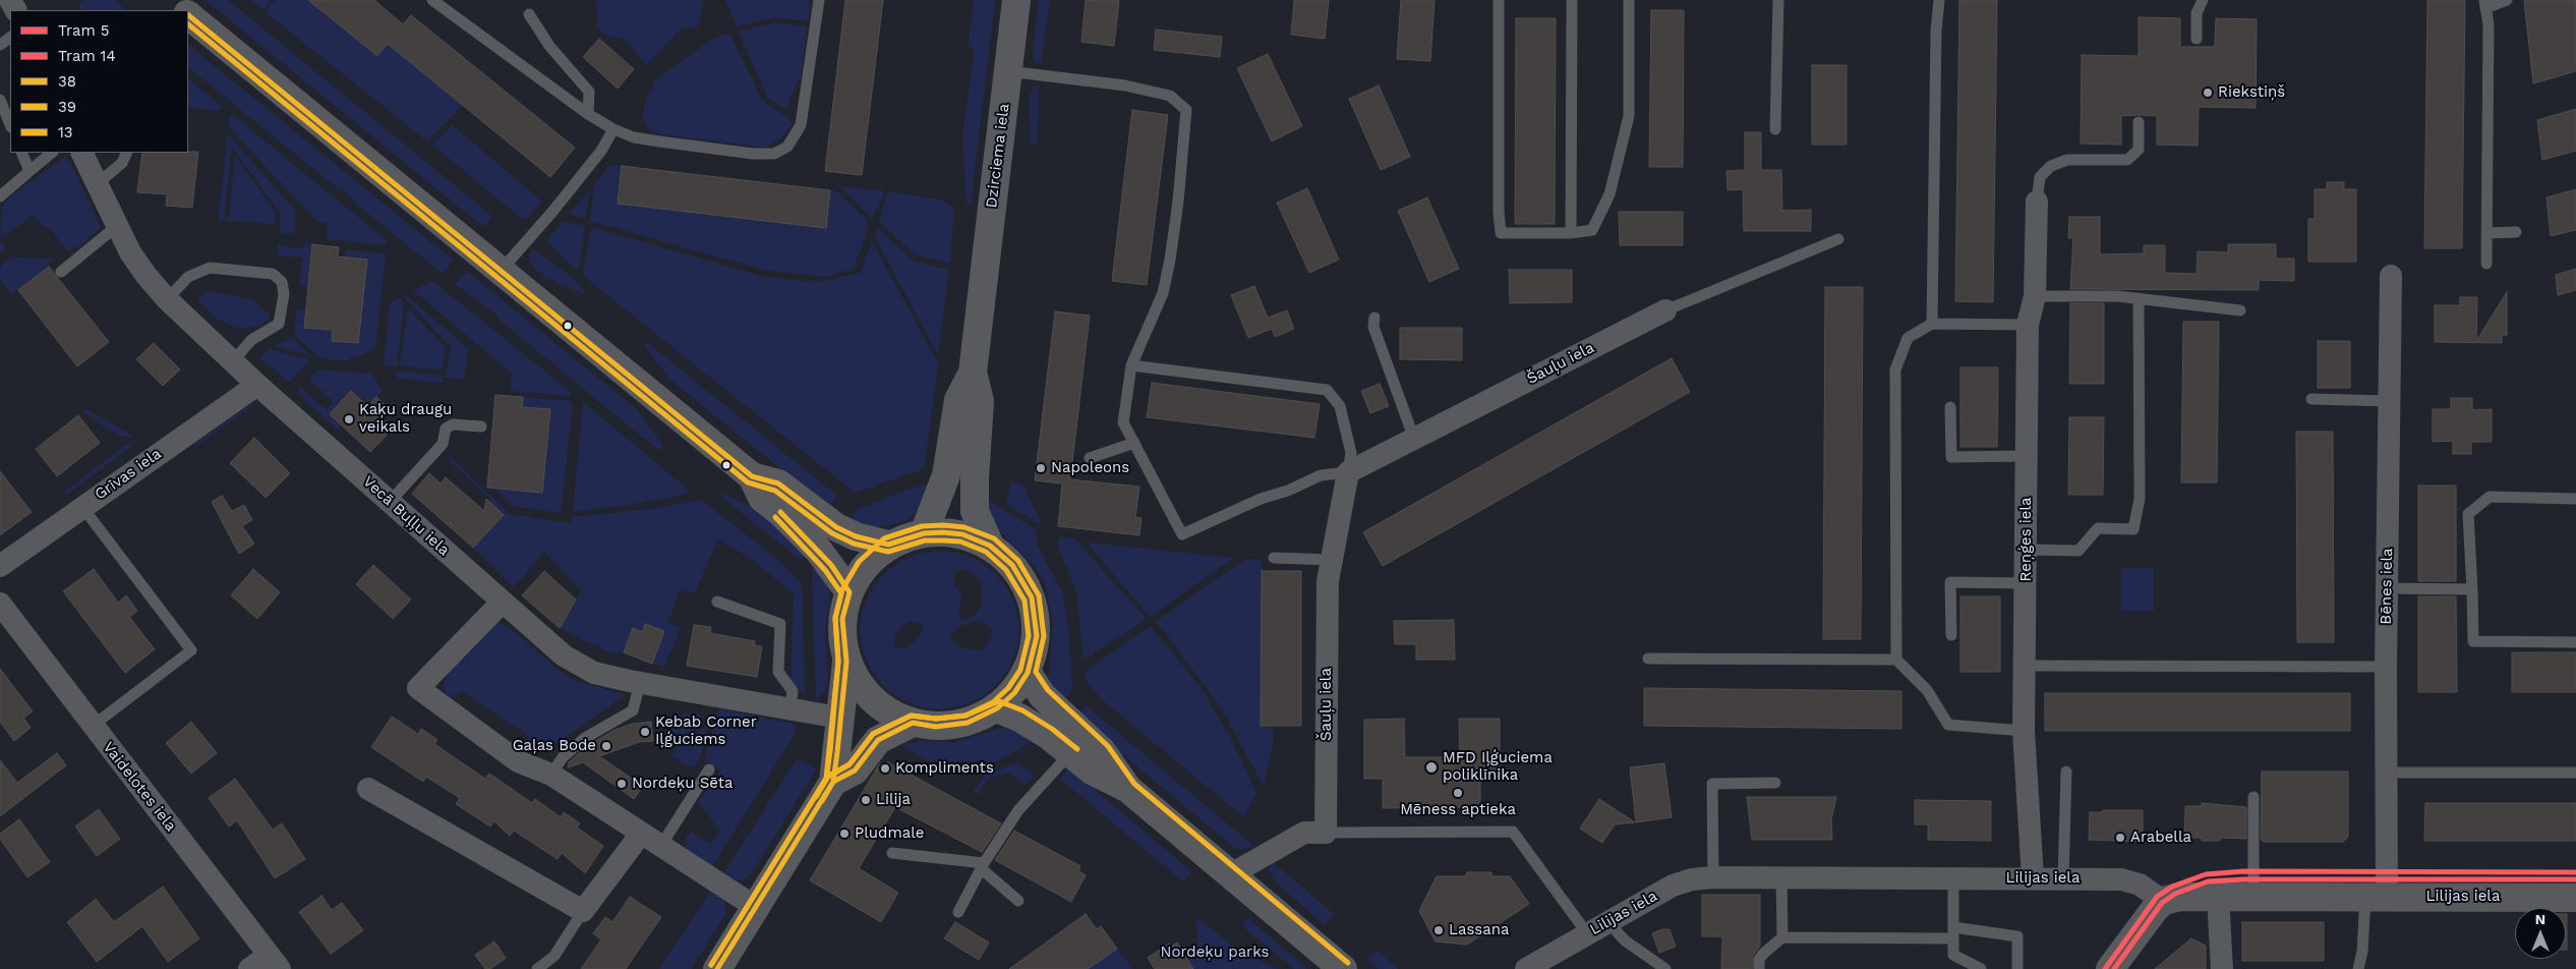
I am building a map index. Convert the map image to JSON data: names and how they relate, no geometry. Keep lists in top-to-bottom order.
{
  "streets": {
    "street": [
      "Dzirciema iela",
      "Šauļu iela",
      "Grīvas iela",
      "Vecā Buļļu iela",
      "Reņģes iela",
      "Bēnes iela",
      "Vaidelotes iela",
      "Lilijas iela"
    ]
  },
  "crossings": [
    ["Grīvas iela", "Vecā Buļļu iela"],
    ["Reņģes iela", "Lilijas iela"],
    ["Bēnes iela", "Lilijas iela"]
  ],
  "parks": ["Nordeķu parks"],
  "places": [
    "Riekstiņš",
    "Kaķu draugu veikals",
    "Napoleons",
    "Kebab Corner Iļģuciems",
    "Gaļas Bode",
    "MFD Iļģuciema poliklīnika",
    "Kompliments",
    "Nordeķu Sēta",
    "Mēness aptieka",
    "Lilija",
    "Pludmale",
    "Arabella",
    "Lassana"
  ],
  "lines": [
    "transit line 38",
    "transit line 39",
    "transit line 13",
    "tram line 5",
    "tram line 14"
  ],
  "legend": [
    "Tram 5",
    "Tram 14",
    "38",
    "39",
    "13"
  ],
  "north": "top"
}
